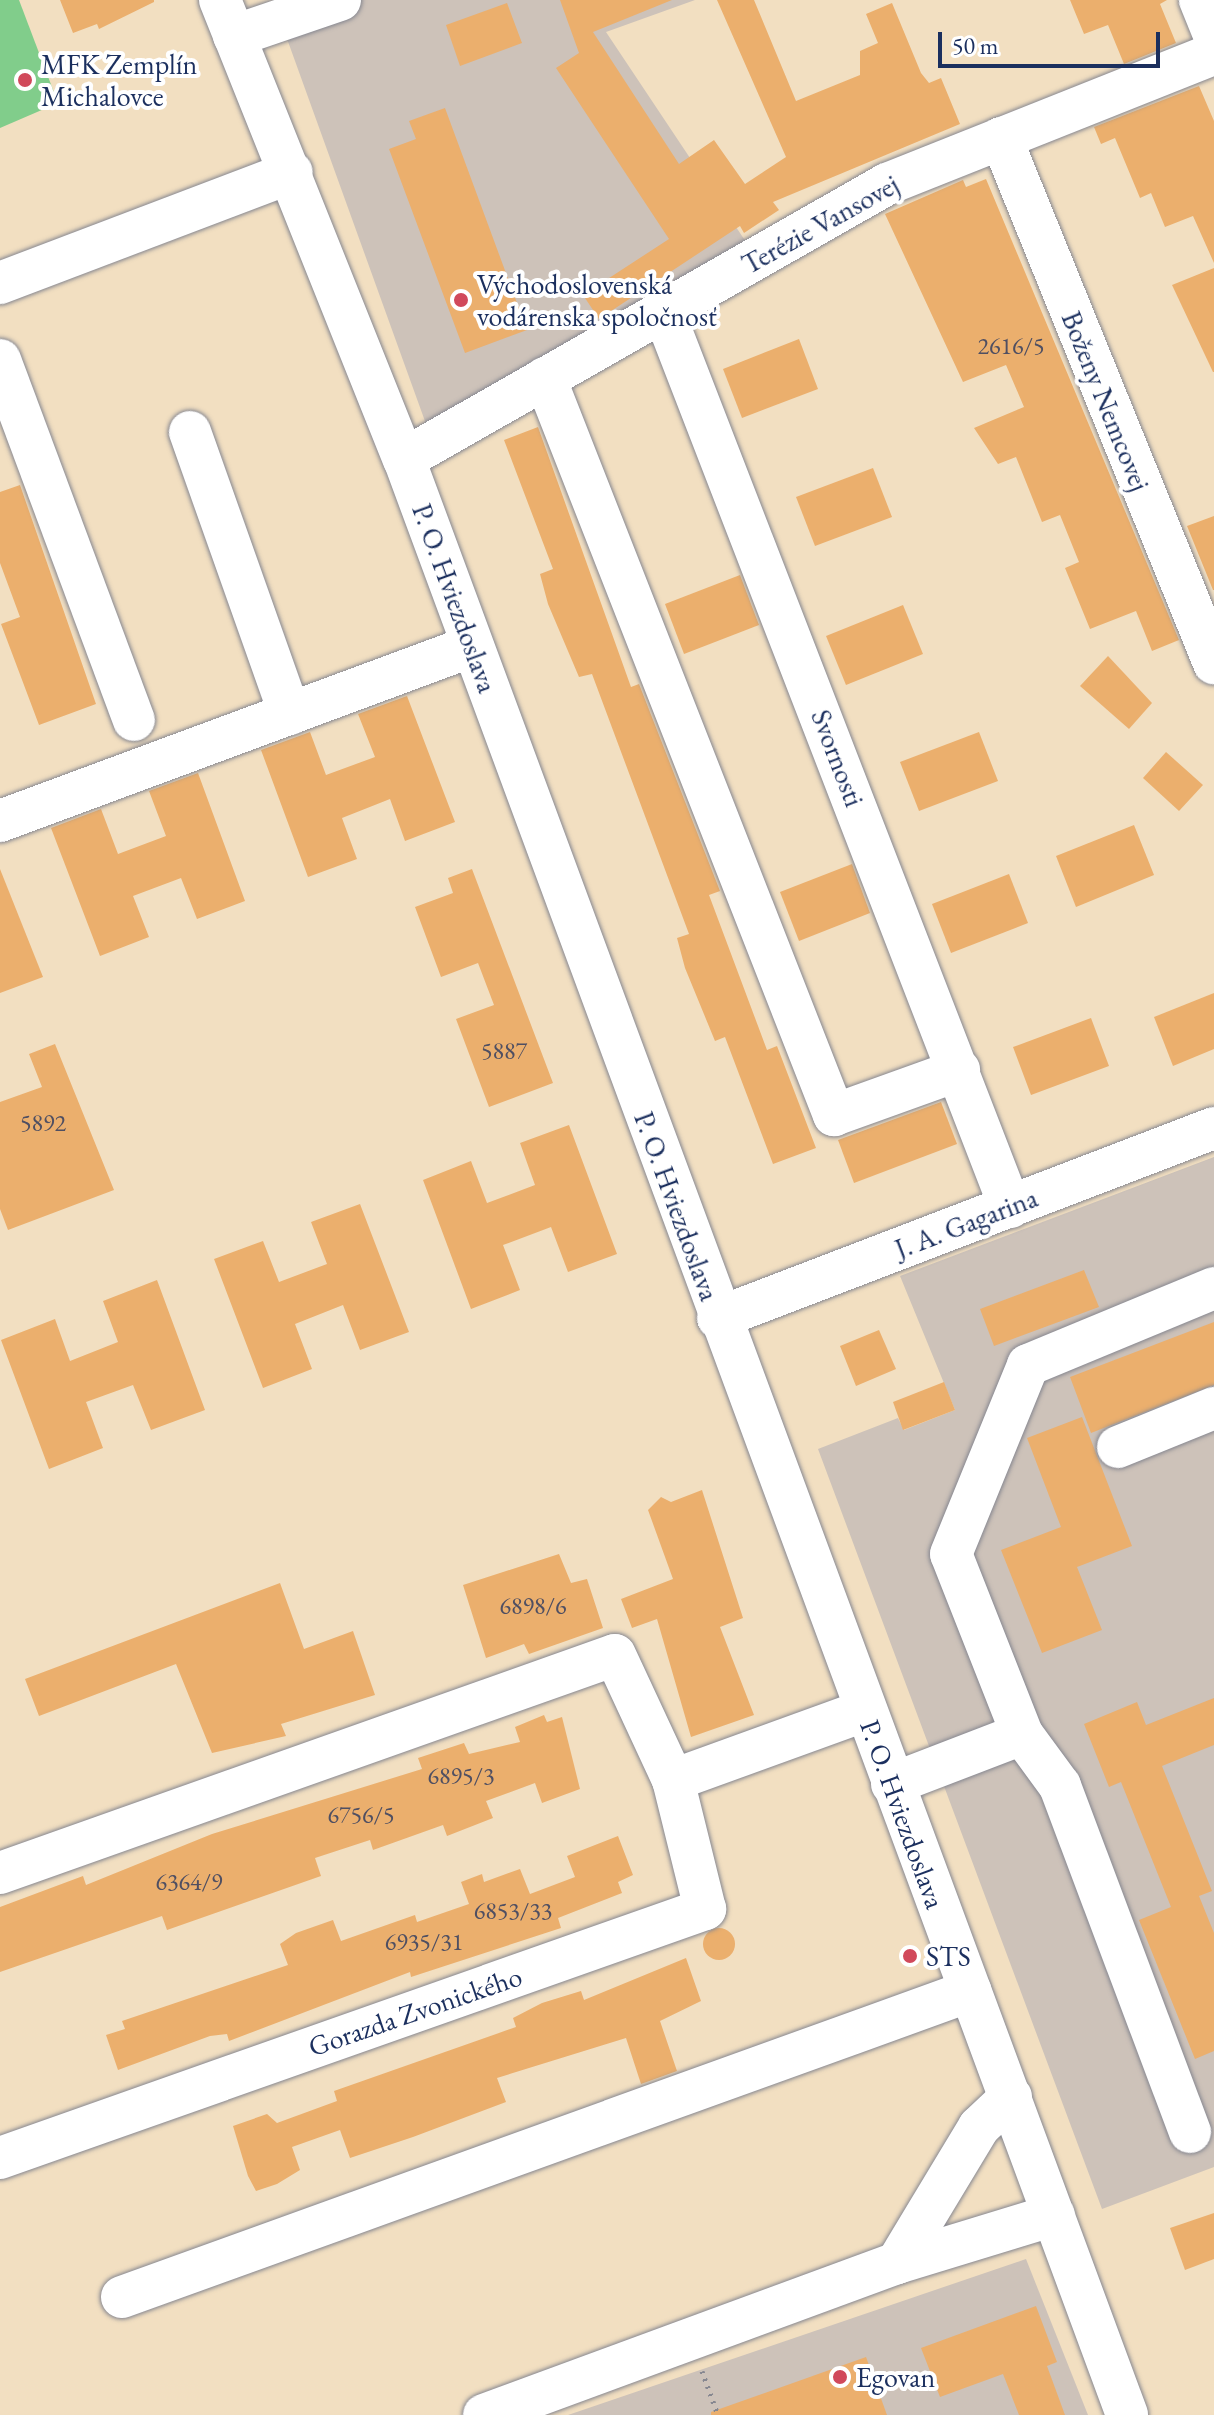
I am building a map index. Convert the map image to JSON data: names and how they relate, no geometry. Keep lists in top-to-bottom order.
{
  "streets": {
    "street": [
      "Terézie Vansovej",
      "Boženy Nemcovej",
      "P. O. Hviezdoslava",
      "Svornosti",
      "J. A. Gagarina",
      "Gorazda Zvonického"
    ]
  },
  "crossings": [
    ["Terézie Vansovej", "Boženy Nemcovej"],
    ["Terézie Vansovej", "P. O. Hviezdoslava"],
    ["Terézie Vansovej", "Svornosti"],
    ["P. O. Hviezdoslava", "J. A. Gagarina"],
    ["Svornosti", "J. A. Gagarina"]
  ],
  "places": [
    "MFK Zemplín Michalovce",
    "Východoslovenská vodárenska spoločnosť",
    "STS",
    "Egovan"
  ],
  "house_numbers": [
    "2616/5",
    "5887",
    "5892",
    "6898/6",
    "6895/3",
    "6756/5",
    "6364/9",
    "6853/33",
    "6935/31"
  ],
  "scale_bar": "50 m"
}
